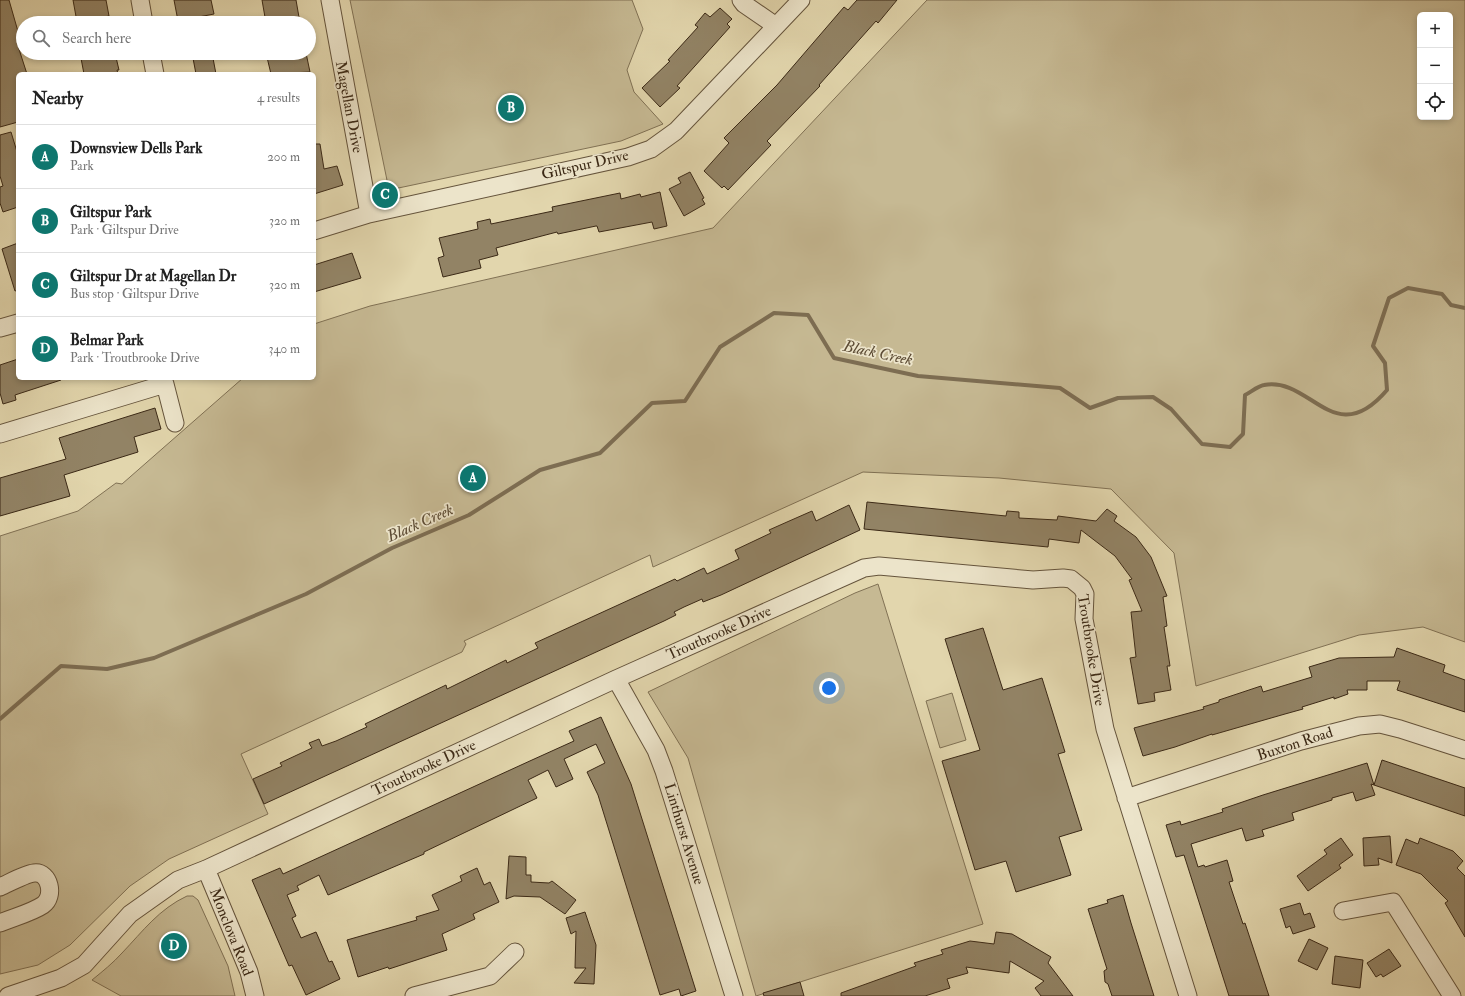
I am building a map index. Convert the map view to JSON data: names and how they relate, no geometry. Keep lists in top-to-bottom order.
{
  "streets": {
    "street": [
      "Magellan Drive",
      "Giltspur Drive",
      "Troutbrooke Drive",
      "Buxton Road",
      "Linthurst Avenue",
      "Monclova Road"
    ]
  },
  "crossings": [
    ["Magellan Drive", "Giltspur Drive"],
    ["Troutbrooke Drive", "Buxton Road"],
    ["Troutbrooke Drive", "Linthurst Avenue"],
    ["Troutbrooke Drive", "Monclova Road"]
  ],
  "water": ["Black Creek"],
  "page": {
    "map_buttons": ["+", "−"],
    "search": "Search here",
    "heading": ["Nearby", "4 results"],
    "pins": [
      "B",
      "C",
      "A",
      "D"
    ],
    "list": [
      {
        "mark": "A",
        "name": "Downsview Dells Park",
        "note": "Park",
        "value": "200 m"
      },
      {
        "mark": "B",
        "name": "Giltspur Park",
        "note": "Park · Giltspur Drive",
        "value": "320 m"
      },
      {
        "mark": "C",
        "name": "Giltspur Dr at Magellan Dr",
        "note": "Bus stop · Giltspur Drive",
        "value": "320 m"
      },
      {
        "mark": "D",
        "name": "Belmar Park",
        "note": "Park · Troutbrooke Drive",
        "value": "340 m"
      }
    ]
  }
}
